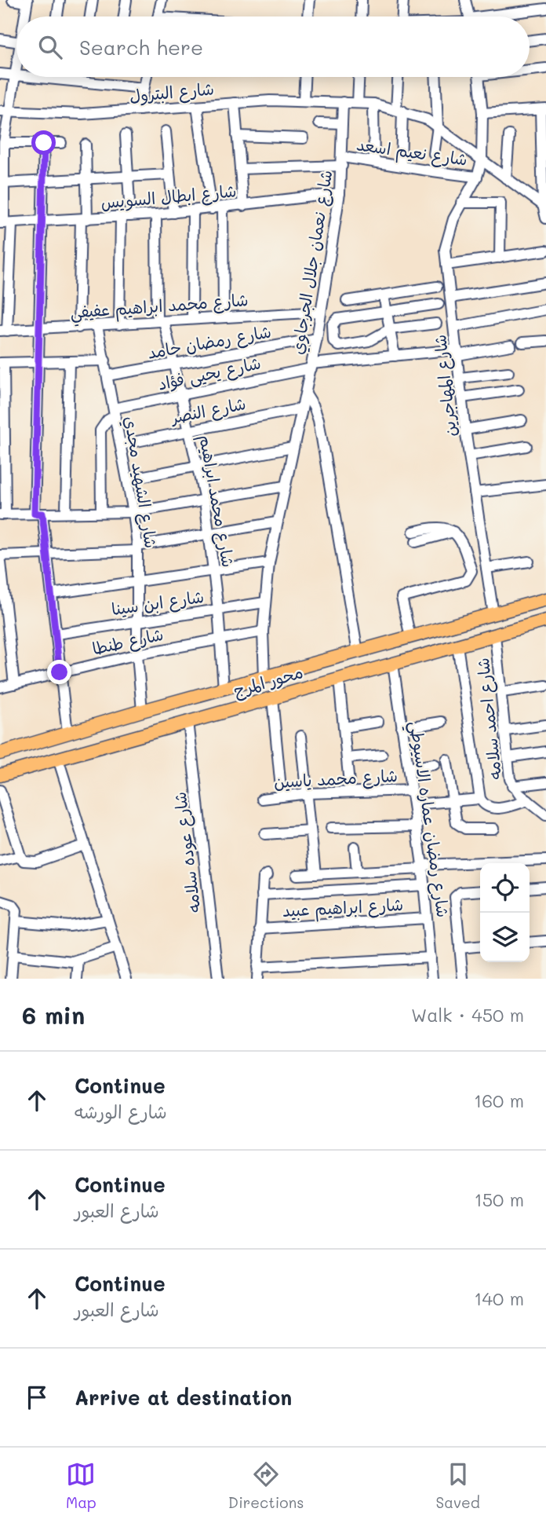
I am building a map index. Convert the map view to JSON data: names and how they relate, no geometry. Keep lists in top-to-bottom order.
{
  "streets": {
    "main road": ["محور المرج"],
    "street": [
      "شارع البترول",
      "شارع نعيم اسعد",
      "شارع ابطال السويس",
      "شارع نعمان جلال الجرجاوي",
      "شارع محمد ابراهيم عفيفي",
      "شارع رمضان حامد",
      "شارع يحيى فؤاد",
      "شارع المهاجرين",
      "شارع النصر",
      "شارع الشهيد مجدي",
      "شارع محمد ابراهيم",
      "شارع ابن سينا",
      "شارع طنطا",
      "شارع احمد سلامه",
      "شارع محمد ياسين",
      "شارع رمضان عماره الاسيوطي",
      "شارع عوده سلامه",
      "شارع ابراهيم عبيد"
    ]
  },
  "crossings": [
    ["شارع البترول", "شارع نعمان جلال الجرجاوي"],
    ["شارع البترول", "شارع المهاجرين"],
    ["شارع نعيم اسعد", "شارع نعمان جلال الجرجاوي"],
    ["شارع نعيم اسعد", "شارع المهاجرين"],
    ["شارع ابطال السويس", "شارع نعمان جلال الجرجاوي"],
    ["شارع ابطال السويس", "شارع محمد ابراهيم"],
    ["شارع نعمان جلال الجرجاوي", "شارع محمد ابراهيم عفيفي"],
    ["شارع نعمان جلال الجرجاوي", "شارع رمضان حامد"],
    ["شارع نعمان جلال الجرجاوي", "شارع يحيى فؤاد"],
    ["شارع نعمان جلال الجرجاوي", "شارع النصر"],
    ["شارع نعمان جلال الجرجاوي", "شارع ابن سينا"],
    ["شارع نعمان جلال الجرجاوي", "شارع طنطا"],
    ["شارع نعمان جلال الجرجاوي", "محور المرج"],
    ["شارع محمد ابراهيم عفيفي", "شارع الشهيد مجدي"],
    ["شارع محمد ابراهيم عفيفي", "شارع محمد ابراهيم"],
    ["شارع رمضان حامد", "شارع الشهيد مجدي"],
    ["شارع رمضان حامد", "شارع محمد ابراهيم"],
    ["شارع يحيى فؤاد", "شارع المهاجرين"],
    ["شارع يحيى فؤاد", "شارع الشهيد مجدي"],
    ["شارع يحيى فؤاد", "شارع محمد ابراهيم"],
    ["شارع المهاجرين", "محور المرج"],
    ["شارع النصر", "شارع الشهيد مجدي"],
    ["شارع النصر", "شارع محمد ابراهيم"],
    ["شارع الشهيد مجدي", "شارع ابن سينا"],
    ["شارع الشهيد مجدي", "شارع طنطا"],
    ["شارع الشهيد مجدي", "محور المرج"],
    ["شارع محمد ابراهيم", "شارع ابن سينا"],
    ["شارع محمد ابراهيم", "شارع طنطا"],
    ["شارع محمد ابراهيم", "محور المرج"],
    ["محور المرج", "شارع احمد سلامه"],
    ["محور المرج", "شارع رمضان عماره الاسيوطي"],
    ["محور المرج", "شارع عوده سلامه"],
    ["شارع محمد ياسين", "شارع رمضان عماره الاسيوطي"],
    ["شارع رمضان عماره الاسيوطي", "شارع ابراهيم عبيد"]
  ],
  "page": {
    "search": "Search here",
    "heading": ["6 min", "Walk · 450 m"],
    "list": [
      ["Continue", "شارع الورشه", "160 m"],
      ["Continue", "شارع العبور", "150 m"],
      ["Continue", "شارع العبور", "140 m"],
      "Arrive at destination"
    ],
    "nav": ["Map", "Directions", "Saved"]
  }
}
